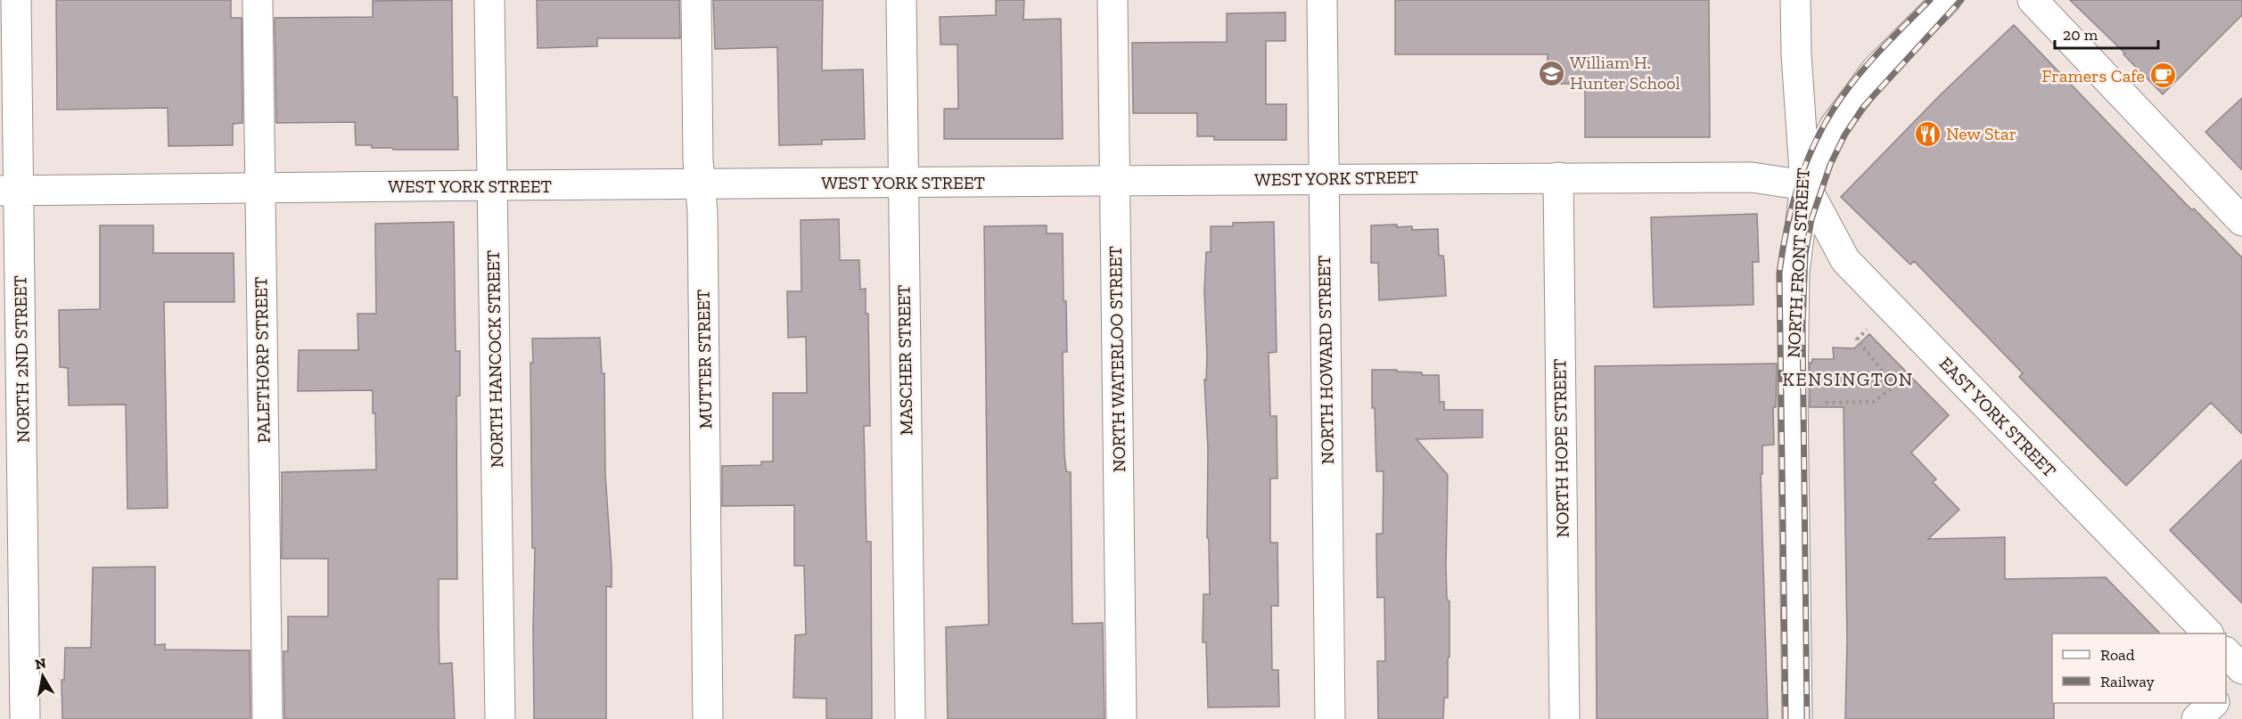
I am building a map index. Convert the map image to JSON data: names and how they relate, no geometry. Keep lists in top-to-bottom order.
{
  "streets": {
    "street": [
      "WEST YORK STREET",
      "NORTH FRONT STREET",
      "NORTH 2ND STREET",
      "NORTH HANCOCK STREET",
      "MUTTER STREET",
      "NORTH WATERLOO STREET",
      "PALETHORP STREET",
      "MASCHER STREET",
      "NORTH HOWARD STREET",
      "EAST YORK STREET",
      "NORTH HOPE STREET"
    ]
  },
  "crossings": [
    ["WEST YORK STREET", "NORTH FRONT STREET"],
    ["WEST YORK STREET", "NORTH 2ND STREET"],
    ["WEST YORK STREET", "NORTH HANCOCK STREET"],
    ["WEST YORK STREET", "MUTTER STREET"],
    ["WEST YORK STREET", "NORTH WATERLOO STREET"],
    ["WEST YORK STREET", "PALETHORP STREET"],
    ["WEST YORK STREET", "MASCHER STREET"],
    ["WEST YORK STREET", "NORTH HOWARD STREET"],
    ["WEST YORK STREET", "EAST YORK STREET"],
    ["WEST YORK STREET", "NORTH HOPE STREET"],
    ["NORTH FRONT STREET", "EAST YORK STREET"]
  ],
  "districts": ["KENSINGTON"],
  "places": {
    "school or university": ["William H. Hunter School"],
    "cafe": ["Framers Cafe"],
    "restaurant": ["New Star"]
  },
  "legend": ["Road", "Railway"],
  "scale_bar": "20 m",
  "north": "top"
}
